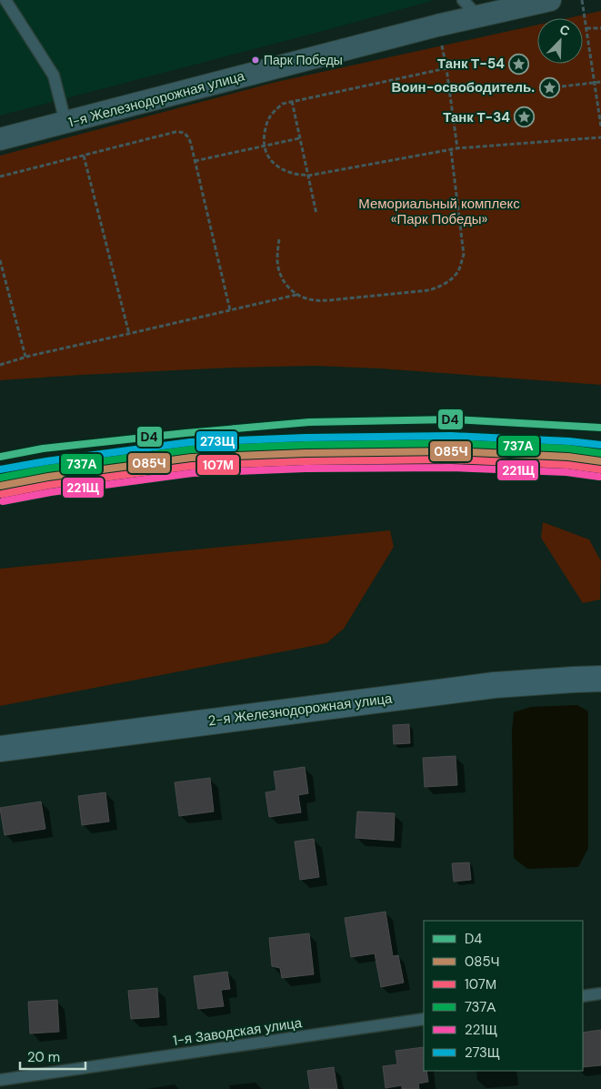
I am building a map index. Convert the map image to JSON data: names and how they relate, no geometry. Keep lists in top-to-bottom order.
{
  "streets": {
    "street": ["1-я Железнодорожная улица", "2-я Железнодорожная улица"],
    "lane": ["1-я Заводская улица"]
  },
  "parks": ["Мемориальный комплекс «Парк Победы»"],
  "places": {
    "other": ["Парк Победы"],
    "place": ["Танк Т-54", "Воин-освободитель.", "Танк Т-34"]
  },
  "lines": [
    "transit line D4",
    "transit line 273Щ",
    "transit line 737А",
    "transit line 085Ч",
    "transit line 107М",
    "transit line 221Щ"
  ],
  "legend": [
    "D4",
    "085Ч",
    "107М",
    "737А",
    "221Щ",
    "273Щ"
  ],
  "scale_bar": "20 m",
  "north": "top right"
}
